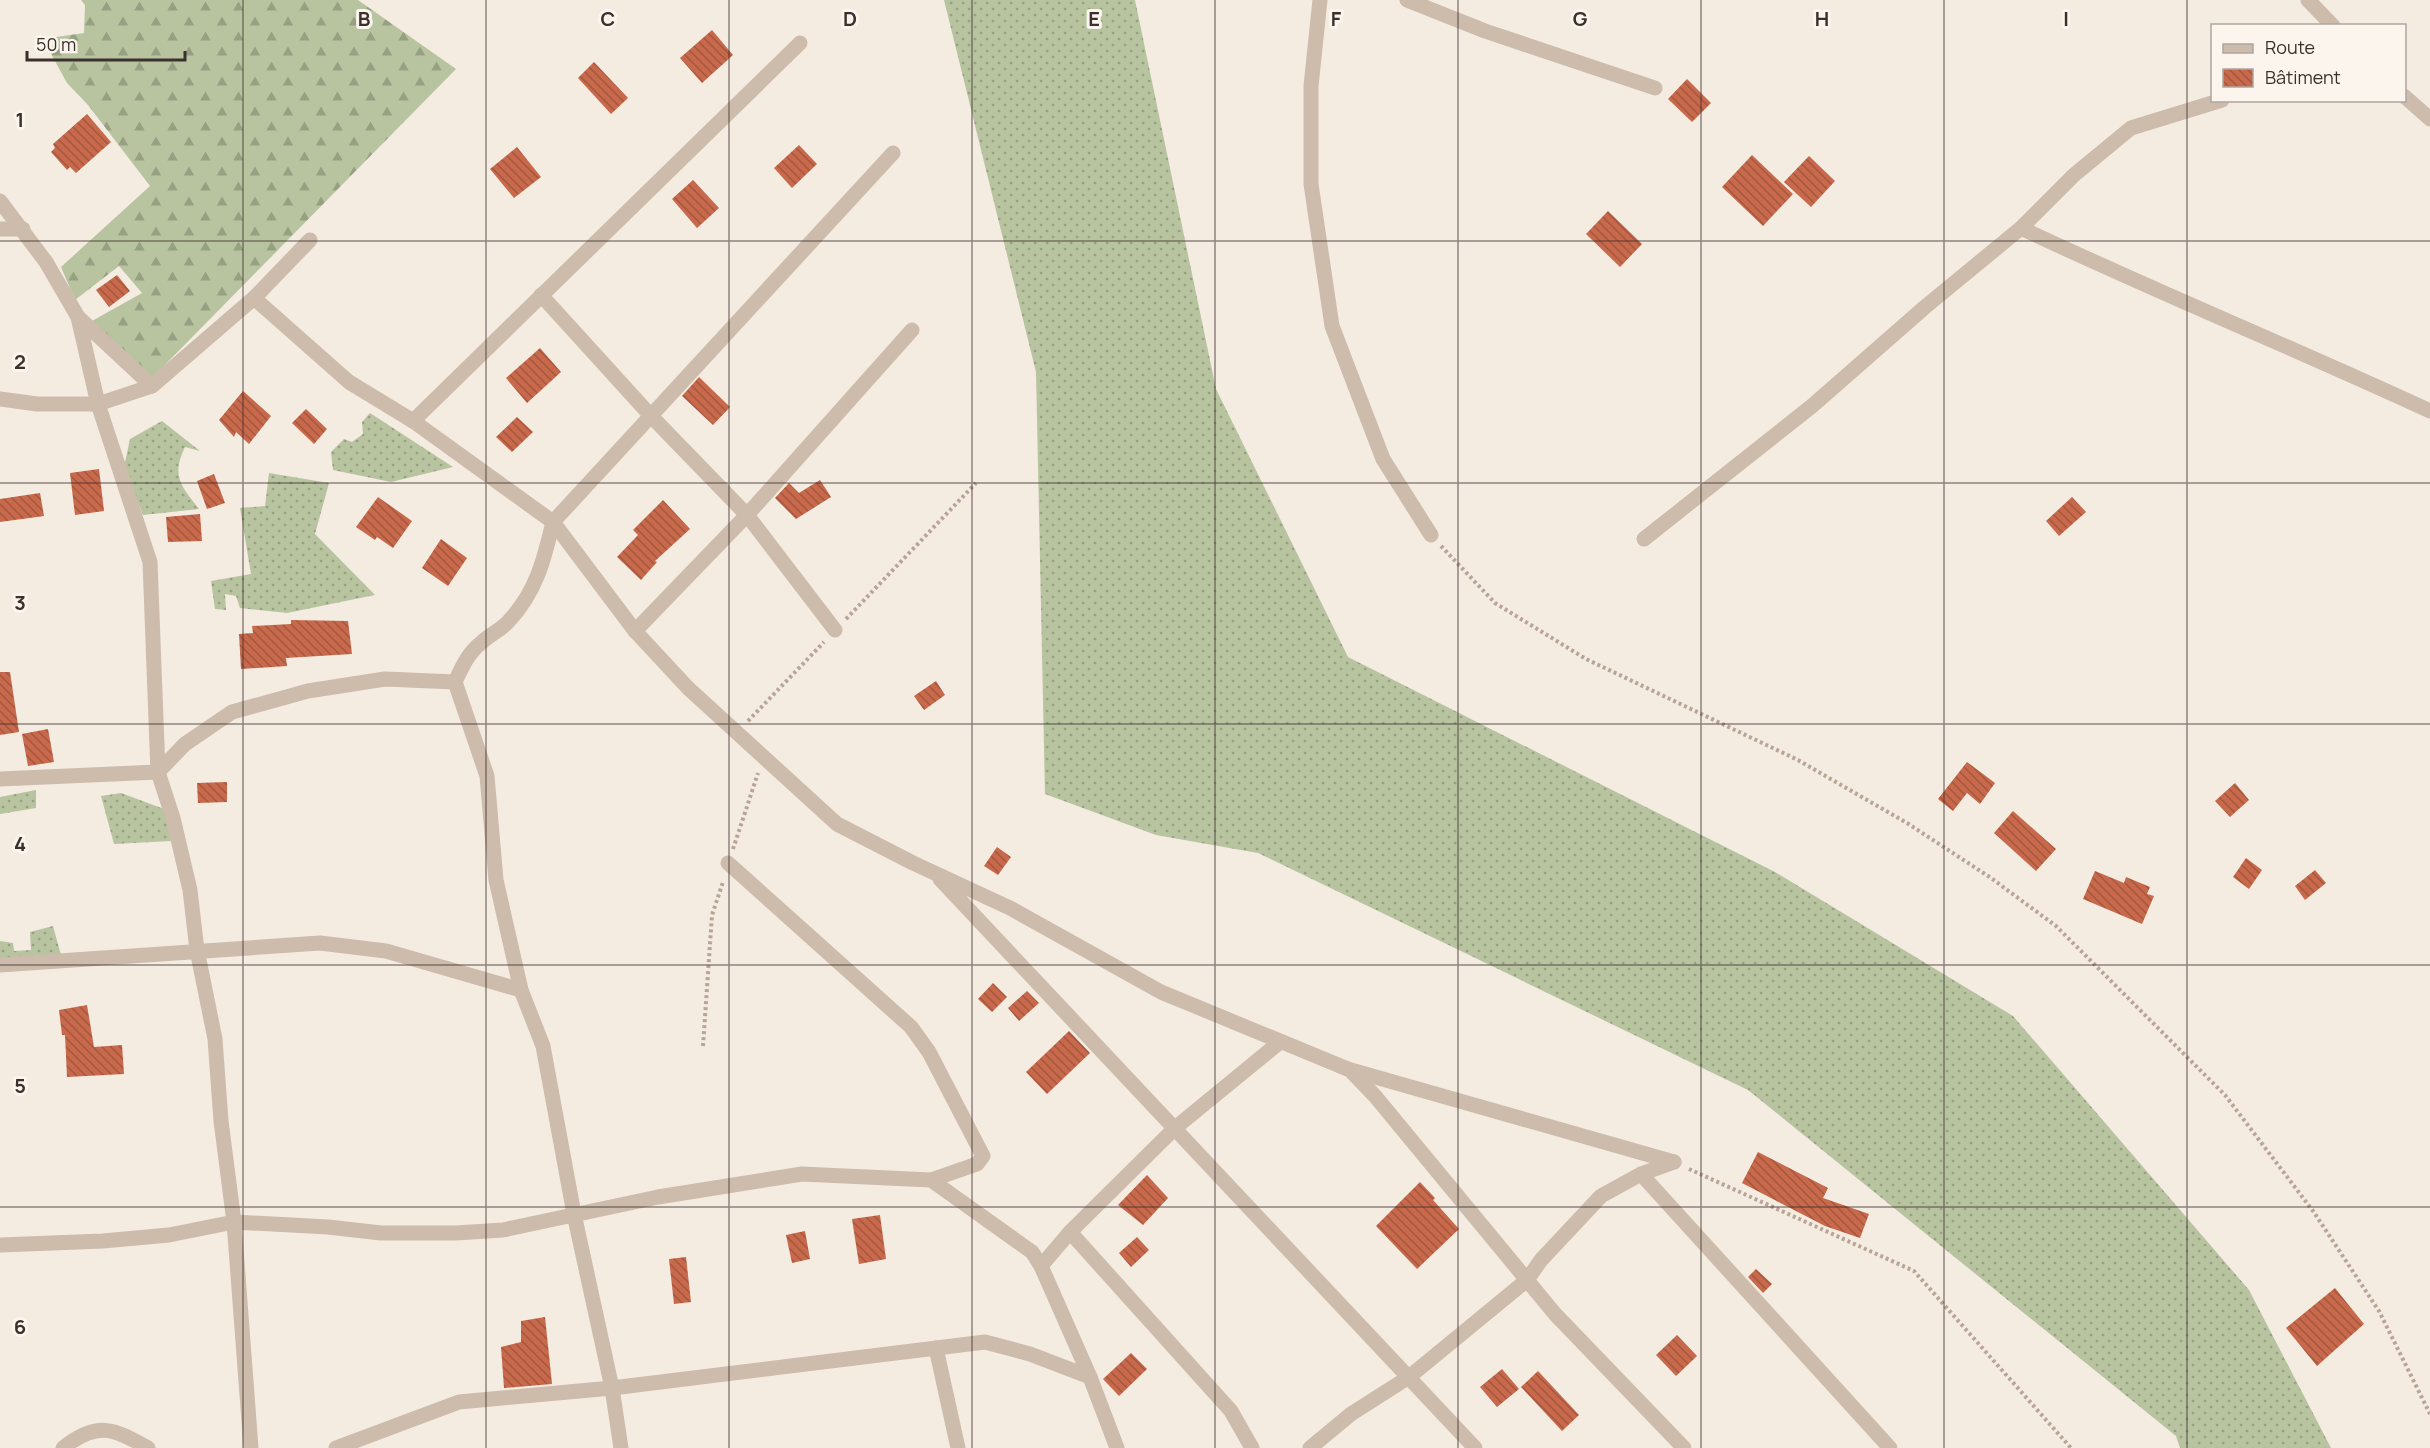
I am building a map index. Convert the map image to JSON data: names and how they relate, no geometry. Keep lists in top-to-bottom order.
{
  "legend": ["Route", "Bâtiment"],
  "scale_bar": "50 m",
  "grid": {
    "columns": [
      "B",
      "C",
      "D",
      "E",
      "F",
      "G",
      "H",
      "I"
    ],
    "rows": [
      "1",
      "2",
      "3",
      "4",
      "5",
      "6"
    ]
  }
}
